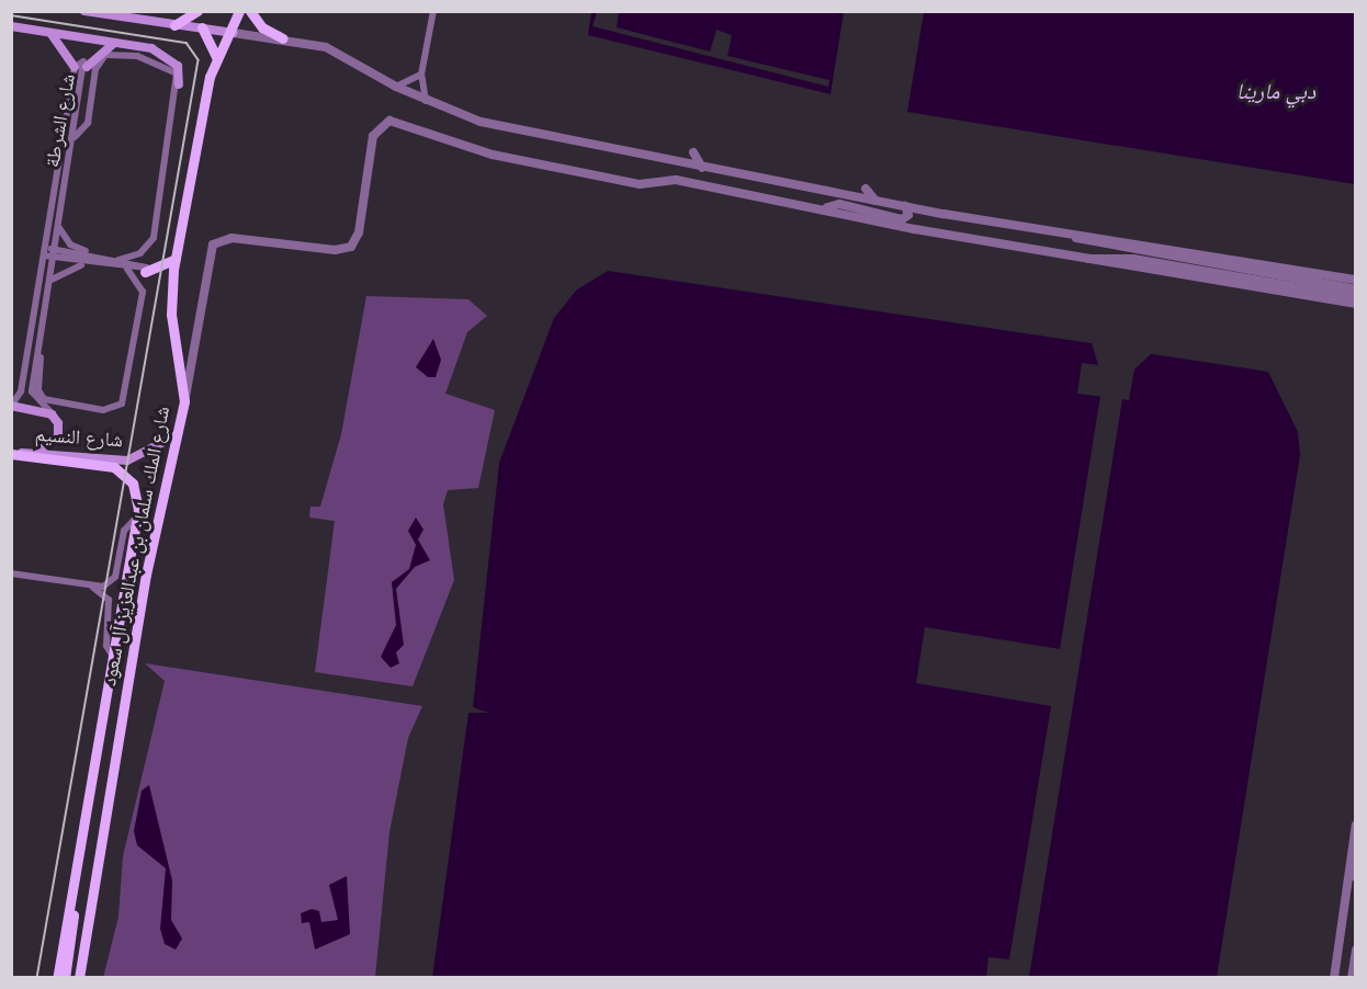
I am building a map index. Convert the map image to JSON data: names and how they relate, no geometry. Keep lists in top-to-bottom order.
{
  "streets": {
    "main road": ["شارع النسيم", "شارع الملك سلمان بن عبدالعزيز آل سعود"],
    "street": ["شارع الشرطة"]
  },
  "crossings": [
    ["شارع الشرطة", "شارع النسيم"],
    ["شارع النسيم", "شارع الملك سلمان بن عبدالعزيز آل سعود"]
  ],
  "water": ["دبي مارينا"]
}
